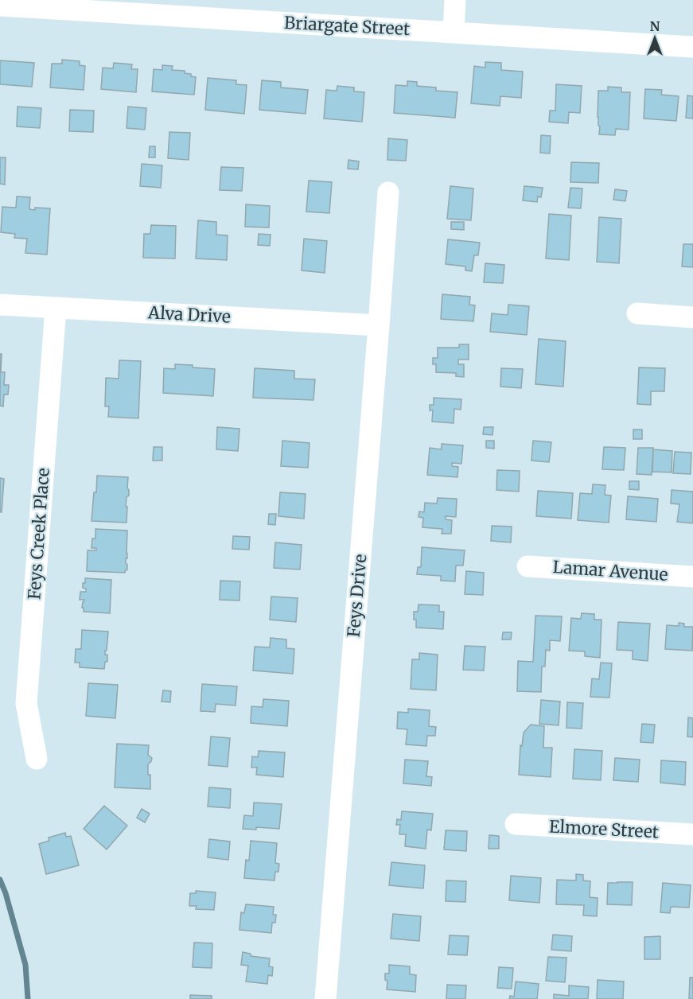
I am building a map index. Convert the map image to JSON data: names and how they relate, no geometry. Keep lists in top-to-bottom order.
{
  "streets": {
    "street": [
      "Briargate Street",
      "Alva Drive",
      "Feys Creek Place",
      "Lamar Avenue",
      "Feys Drive",
      "Elmore Street"
    ]
  },
  "crossings": [
    ["Alva Drive", "Feys Creek Place"],
    ["Alva Drive", "Feys Drive"]
  ],
  "north": "top"
}
